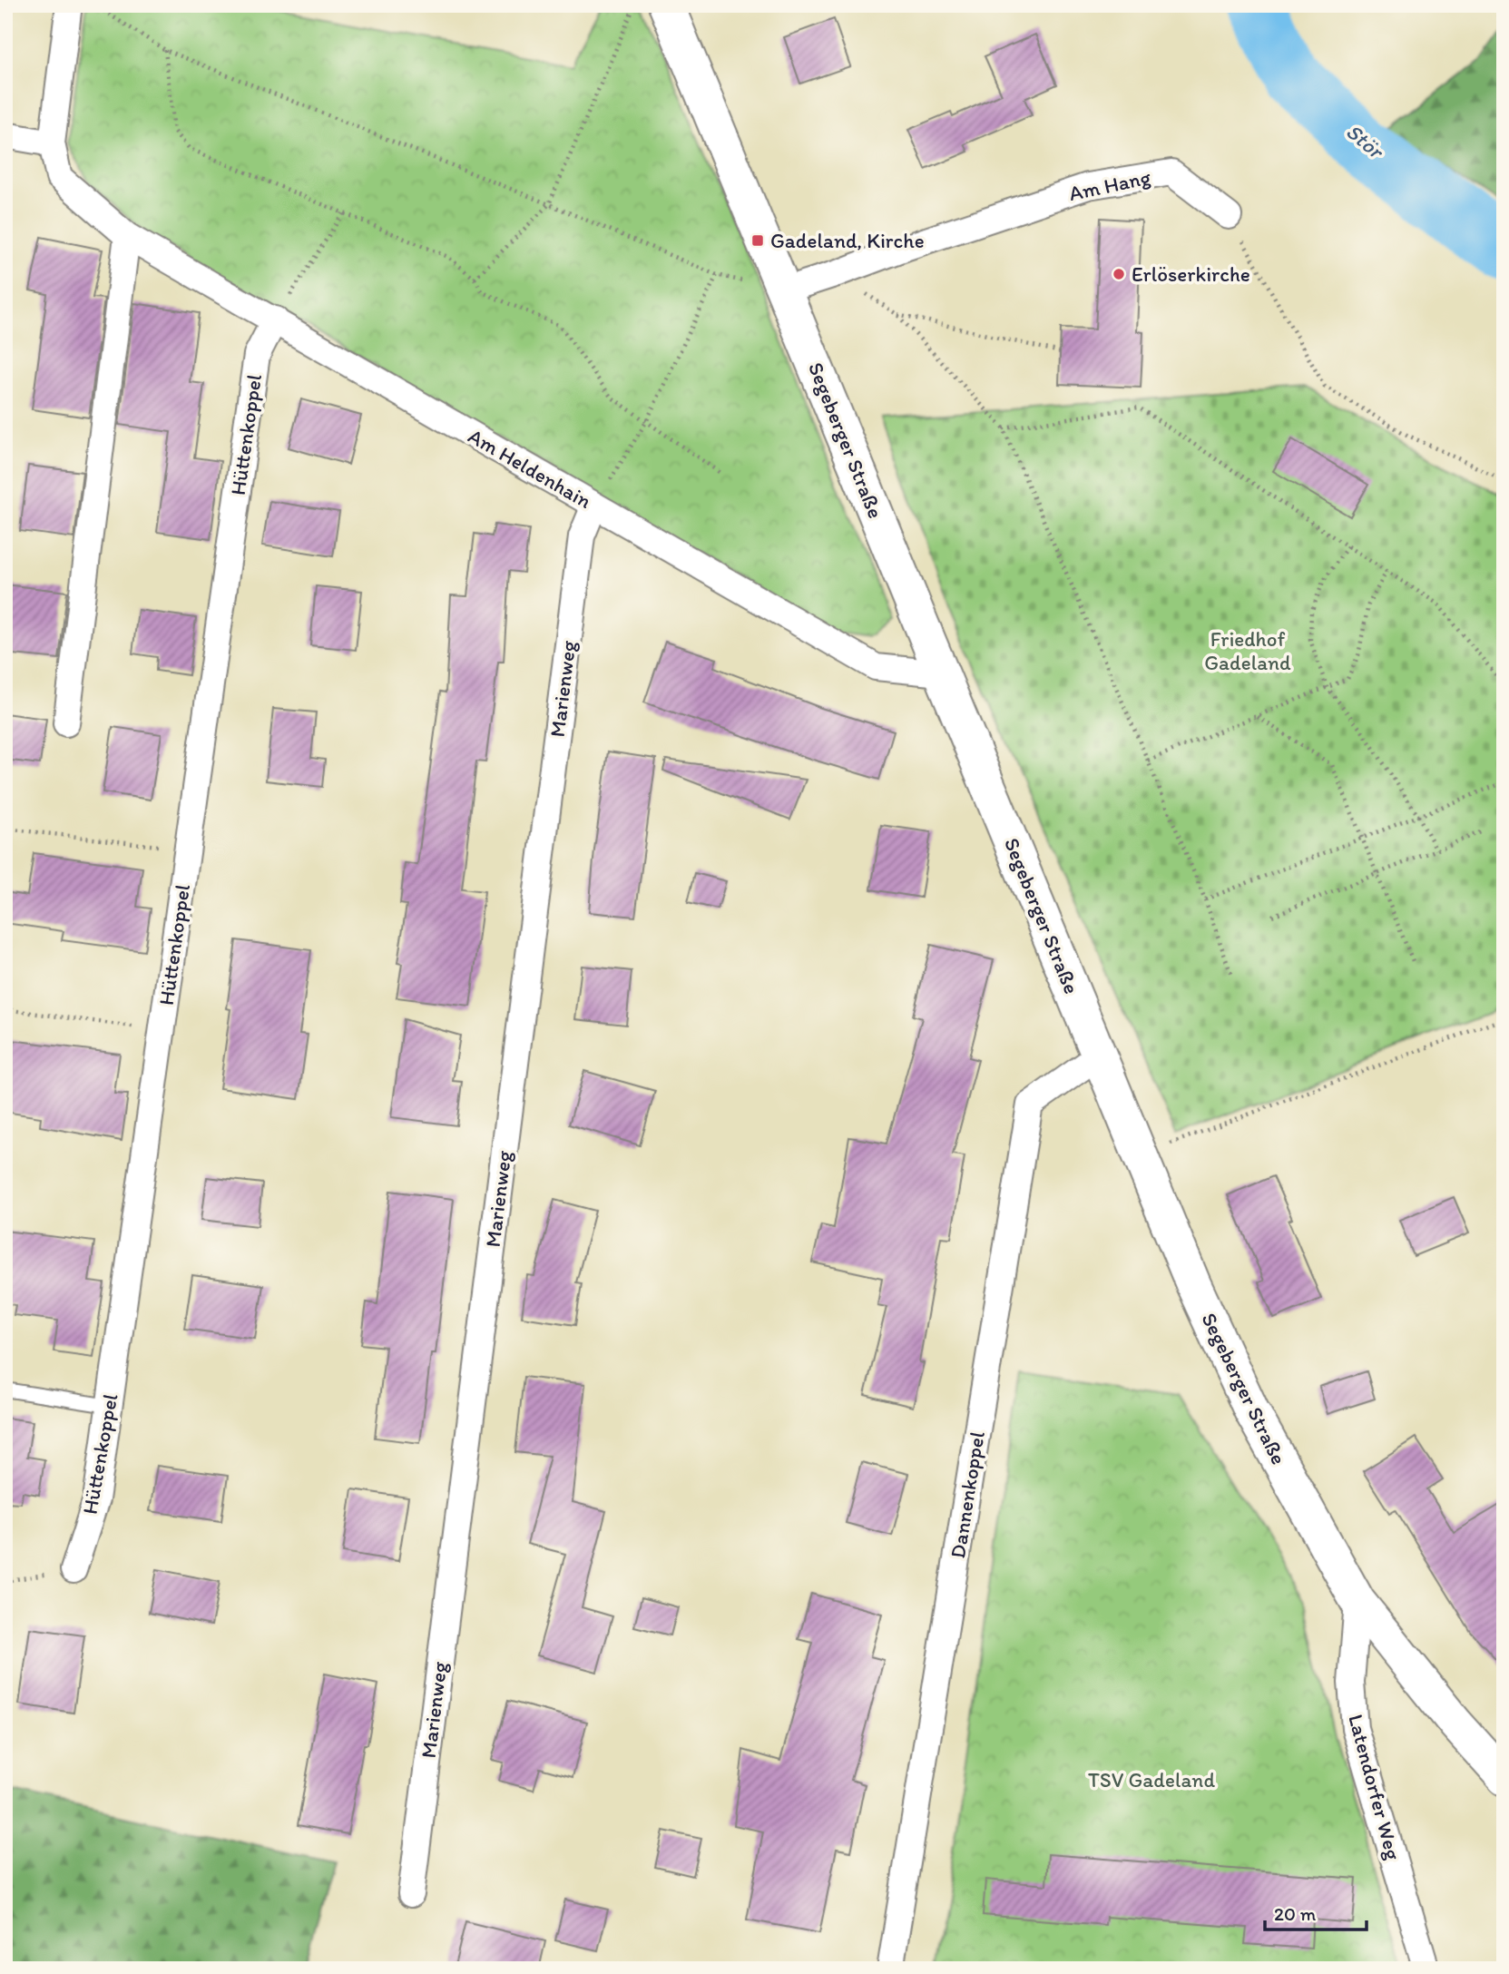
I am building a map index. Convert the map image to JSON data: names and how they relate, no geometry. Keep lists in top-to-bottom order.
{
  "streets": {
    "main road": ["Segeberger Straße"],
    "street": [
      "Am Hang",
      "Hüttenkoppel",
      "Am Heldenhain",
      "Marienweg",
      "Dannenkoppel",
      "Latendorfer Weg"
    ]
  },
  "crossings": [
    ["Am Hang", "Segeberger Straße"],
    ["Hüttenkoppel", "Am Heldenhain"],
    ["Segeberger Straße", "Am Heldenhain"],
    ["Segeberger Straße", "Dannenkoppel"],
    ["Segeberger Straße", "Latendorfer Weg"],
    ["Am Heldenhain", "Marienweg"]
  ],
  "water": ["Stör"],
  "parks": ["Friedhof Gadeland", "TSV Gadeland"],
  "places": {
    "transit": ["Gadeland, Kirche"],
    "other": ["Erlöserkirche"]
  },
  "scale_bar": "20 m"
}
